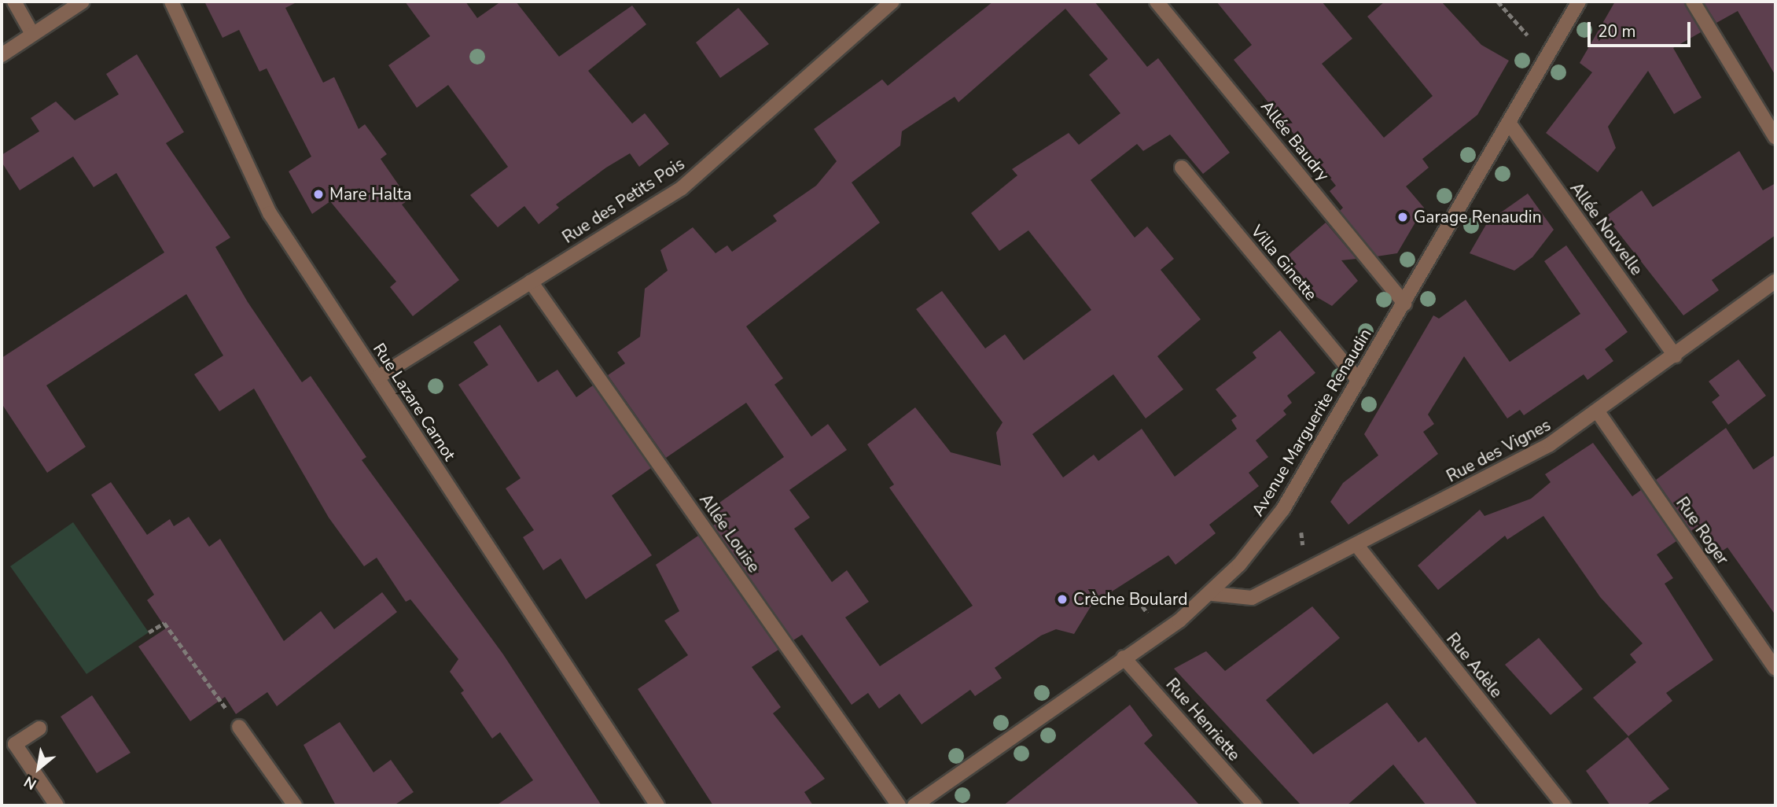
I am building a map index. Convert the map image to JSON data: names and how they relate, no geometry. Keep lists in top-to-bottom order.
{
  "streets": {
    "street": [
      "Allée Baudry",
      "Rue des Petits Pois",
      "Allée Nouvelle",
      "Villa Ginette",
      "Rue Lazare Carnot",
      "Avenue Marguerite Renaudin",
      "Rue des Vignes",
      "Rue Roger",
      "Allée Louise",
      "Rue Adèle",
      "Rue Henriette"
    ]
  },
  "crossings": [
    ["Allée Baudry", "Avenue Marguerite Renaudin"],
    ["Rue des Petits Pois", "Rue Lazare Carnot"],
    ["Rue des Petits Pois", "Allée Louise"],
    ["Allée Nouvelle", "Avenue Marguerite Renaudin"],
    ["Allée Nouvelle", "Rue des Vignes"],
    ["Villa Ginette", "Avenue Marguerite Renaudin"],
    ["Avenue Marguerite Renaudin", "Rue des Vignes"],
    ["Avenue Marguerite Renaudin", "Rue Henriette"],
    ["Rue des Vignes", "Rue Roger"],
    ["Rue des Vignes", "Rue Adèle"]
  ],
  "places": ["Mare Halta", "Garage Renaudin", "Crèche Boulard"],
  "scale_bar": "20 m",
  "north": "bottom left"
}
